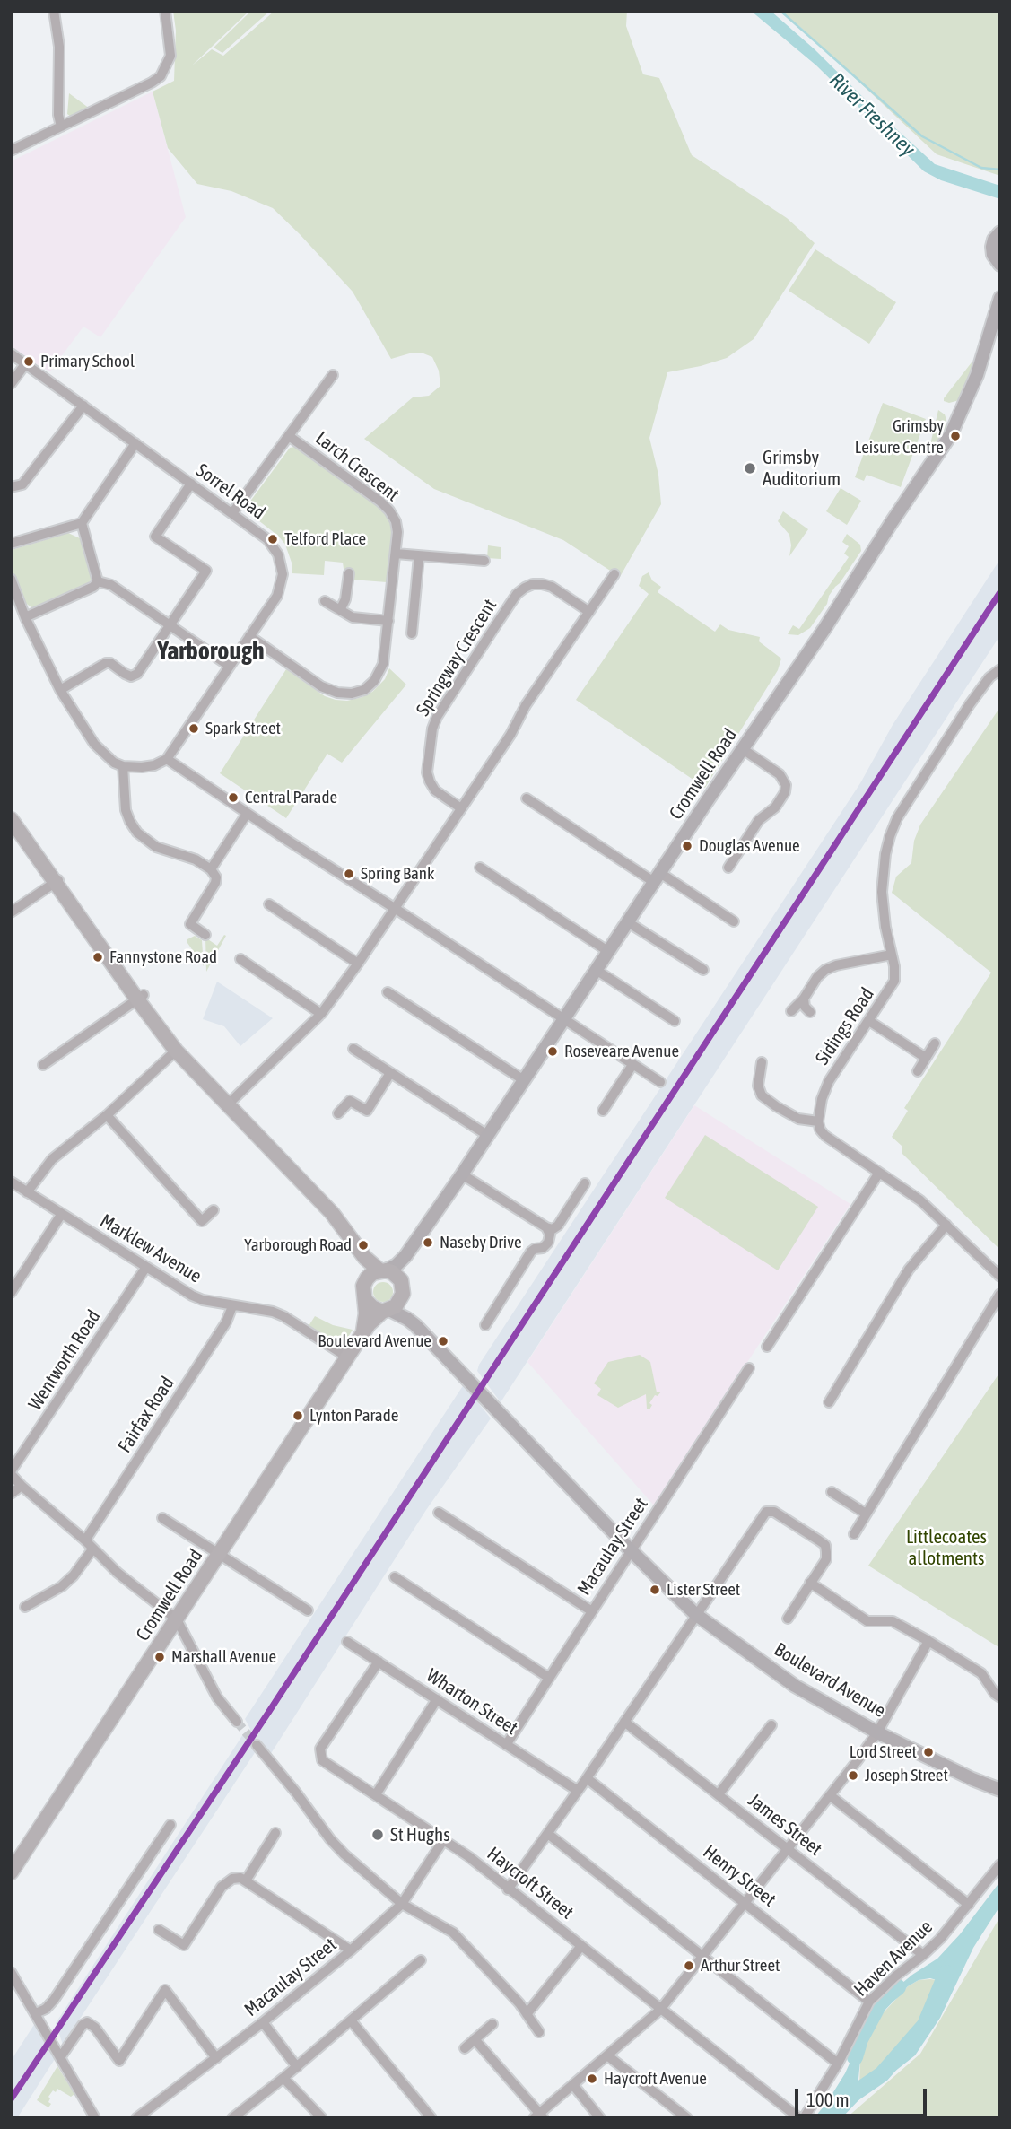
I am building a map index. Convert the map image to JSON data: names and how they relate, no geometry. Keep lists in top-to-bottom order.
{
  "streets": {
    "main road": ["Cromwell Road"],
    "street": [
      "Larch Crescent",
      "Sorrel Road",
      "Springway Crescent",
      "Sidings Road",
      "Marklew Avenue",
      "Wentworth Road",
      "Fairfax Road",
      "Macaulay Street",
      "Boulevard Avenue",
      "Wharton Street",
      "James Street",
      "Henry Street",
      "Haycroft Street",
      "Haven Avenue"
    ]
  },
  "crossings": [
    ["Larch Crescent", "Sorrel Road"],
    ["Cromwell Road", "Marklew Avenue"],
    ["Cromwell Road", "Boulevard Avenue"],
    ["Marklew Avenue", "Wentworth Road"],
    ["Marklew Avenue", "Fairfax Road"],
    ["Macaulay Street", "Boulevard Avenue"],
    ["Macaulay Street", "Wharton Street"],
    ["Macaulay Street", "Haycroft Street"],
    ["Wharton Street", "Haycroft Street"],
    ["James Street", "Haven Avenue"],
    ["Henry Street", "Haven Avenue"],
    ["Haycroft Street", "Haven Avenue"]
  ],
  "districts": ["Yarborough"],
  "water": ["River Freshney"],
  "parks": ["Littlecoates allotments"],
  "places": [
    "Primary School",
    "Grimsby Leisure Centre",
    "Grimsby Auditorium",
    "Telford Place",
    "Spark Street",
    "Central Parade",
    "Douglas Avenue",
    "Spring Bank",
    "Fannystone Road",
    "Roseveare Avenue",
    "Naseby Drive",
    "Yarborough Road",
    "Boulevard Avenue",
    "Lynton Parade",
    "Lister Street",
    "Marshall Avenue",
    "Lord Street",
    "Joseph Street",
    "St Hughs",
    "Arthur Street",
    "Haycroft Avenue"
  ],
  "scale_bar": "100 m"
}
